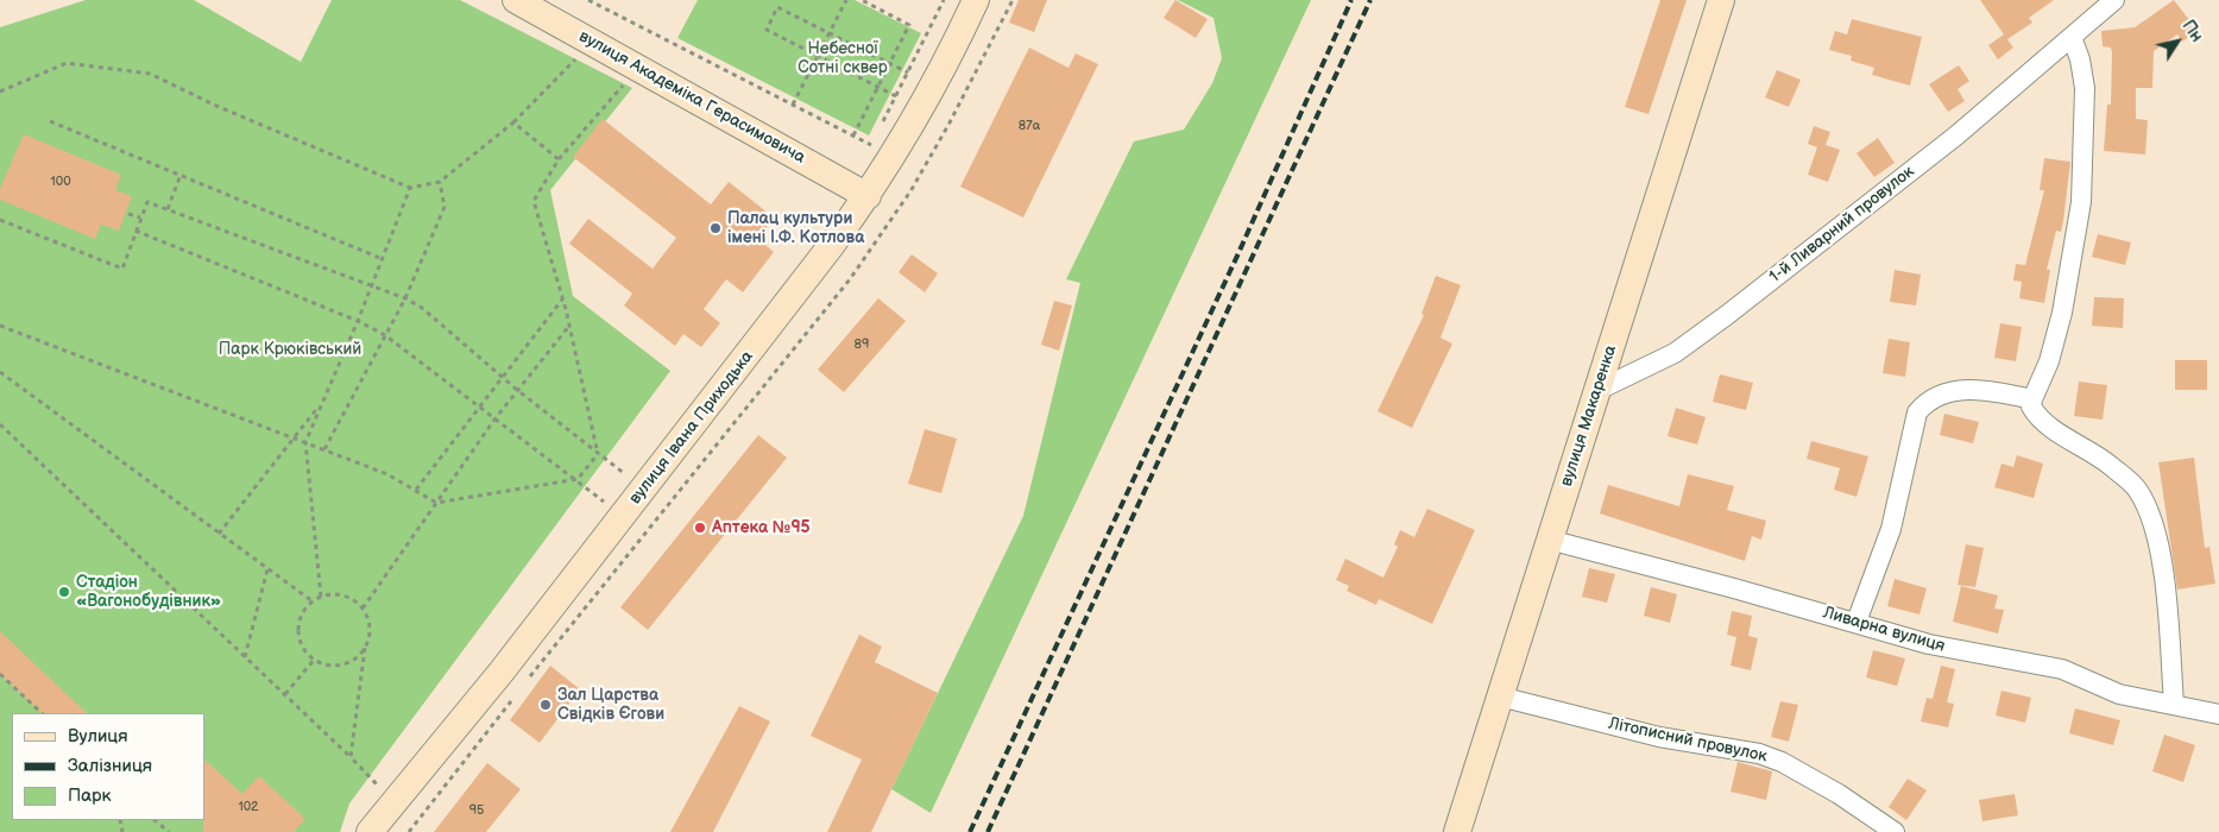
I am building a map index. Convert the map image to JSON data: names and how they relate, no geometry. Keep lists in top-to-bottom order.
{
  "streets": {
    "main road": ["вулиця Академіка Герасимовича", "вулиця Макаренка", "вулиця Івана Приходька"],
    "street": ["1-й Ливарний провулок", "Ливарна вулиця", "Літописний провулок"]
  },
  "crossings": [
    ["вулиця Академіка Герасимовича", "вулиця Івана Приходька"],
    ["1-й Ливарний провулок", "вулиця Макаренка"],
    ["вулиця Макаренка", "Ливарна вулиця"],
    ["вулиця Макаренка", "Літописний провулок"]
  ],
  "parks": ["Небесної Сотні сквер", "Парк Крюківський"],
  "places": [
    "Палац культури імені І.Ф. Котлова",
    "Аптека №95",
    "Стадіон «Вагонобудівник»",
    "Зал Царства Свідків Єгови"
  ],
  "house_numbers": [
    "87а",
    "100",
    "89",
    "102",
    "95"
  ],
  "legend": ["Вулиця", "Залізниця", "Парк"],
  "north": "top right"
}
